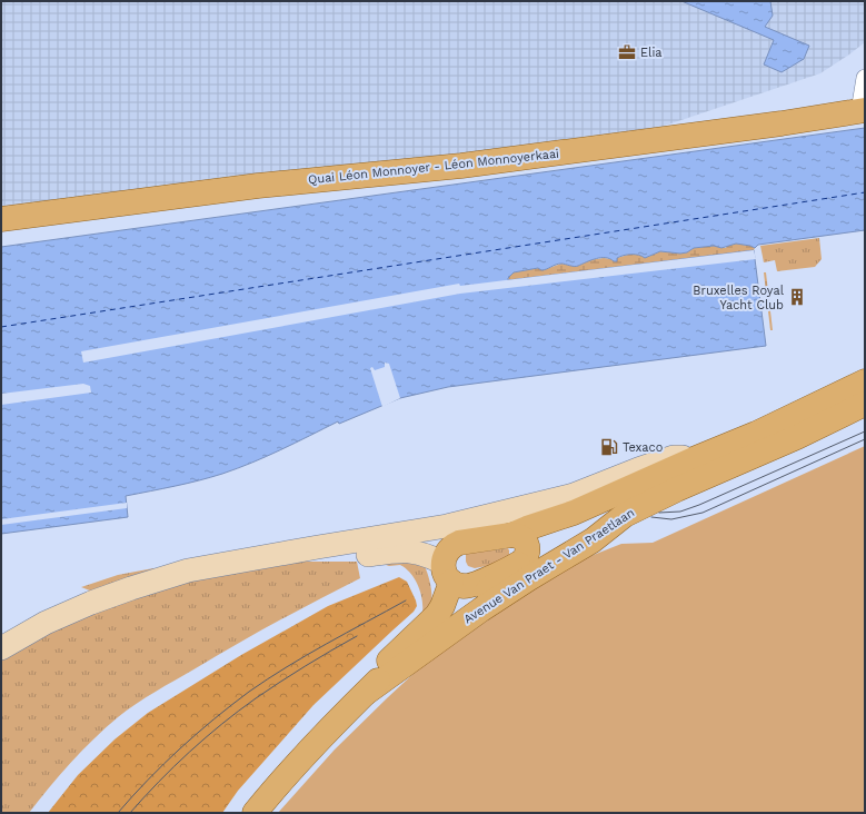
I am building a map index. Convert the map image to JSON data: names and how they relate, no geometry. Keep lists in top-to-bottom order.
{
  "streets": {
    "main road": ["Quai Léon Monnoyer - Léon Monnoyerkaai", "Avenue Van Praet - Van Praetlaan"]
  },
  "places": {
    "office": ["Elia"],
    "building": ["Bruxelles Royal Yacht Club"],
    "fuel station": ["Texaco"]
  }
}
